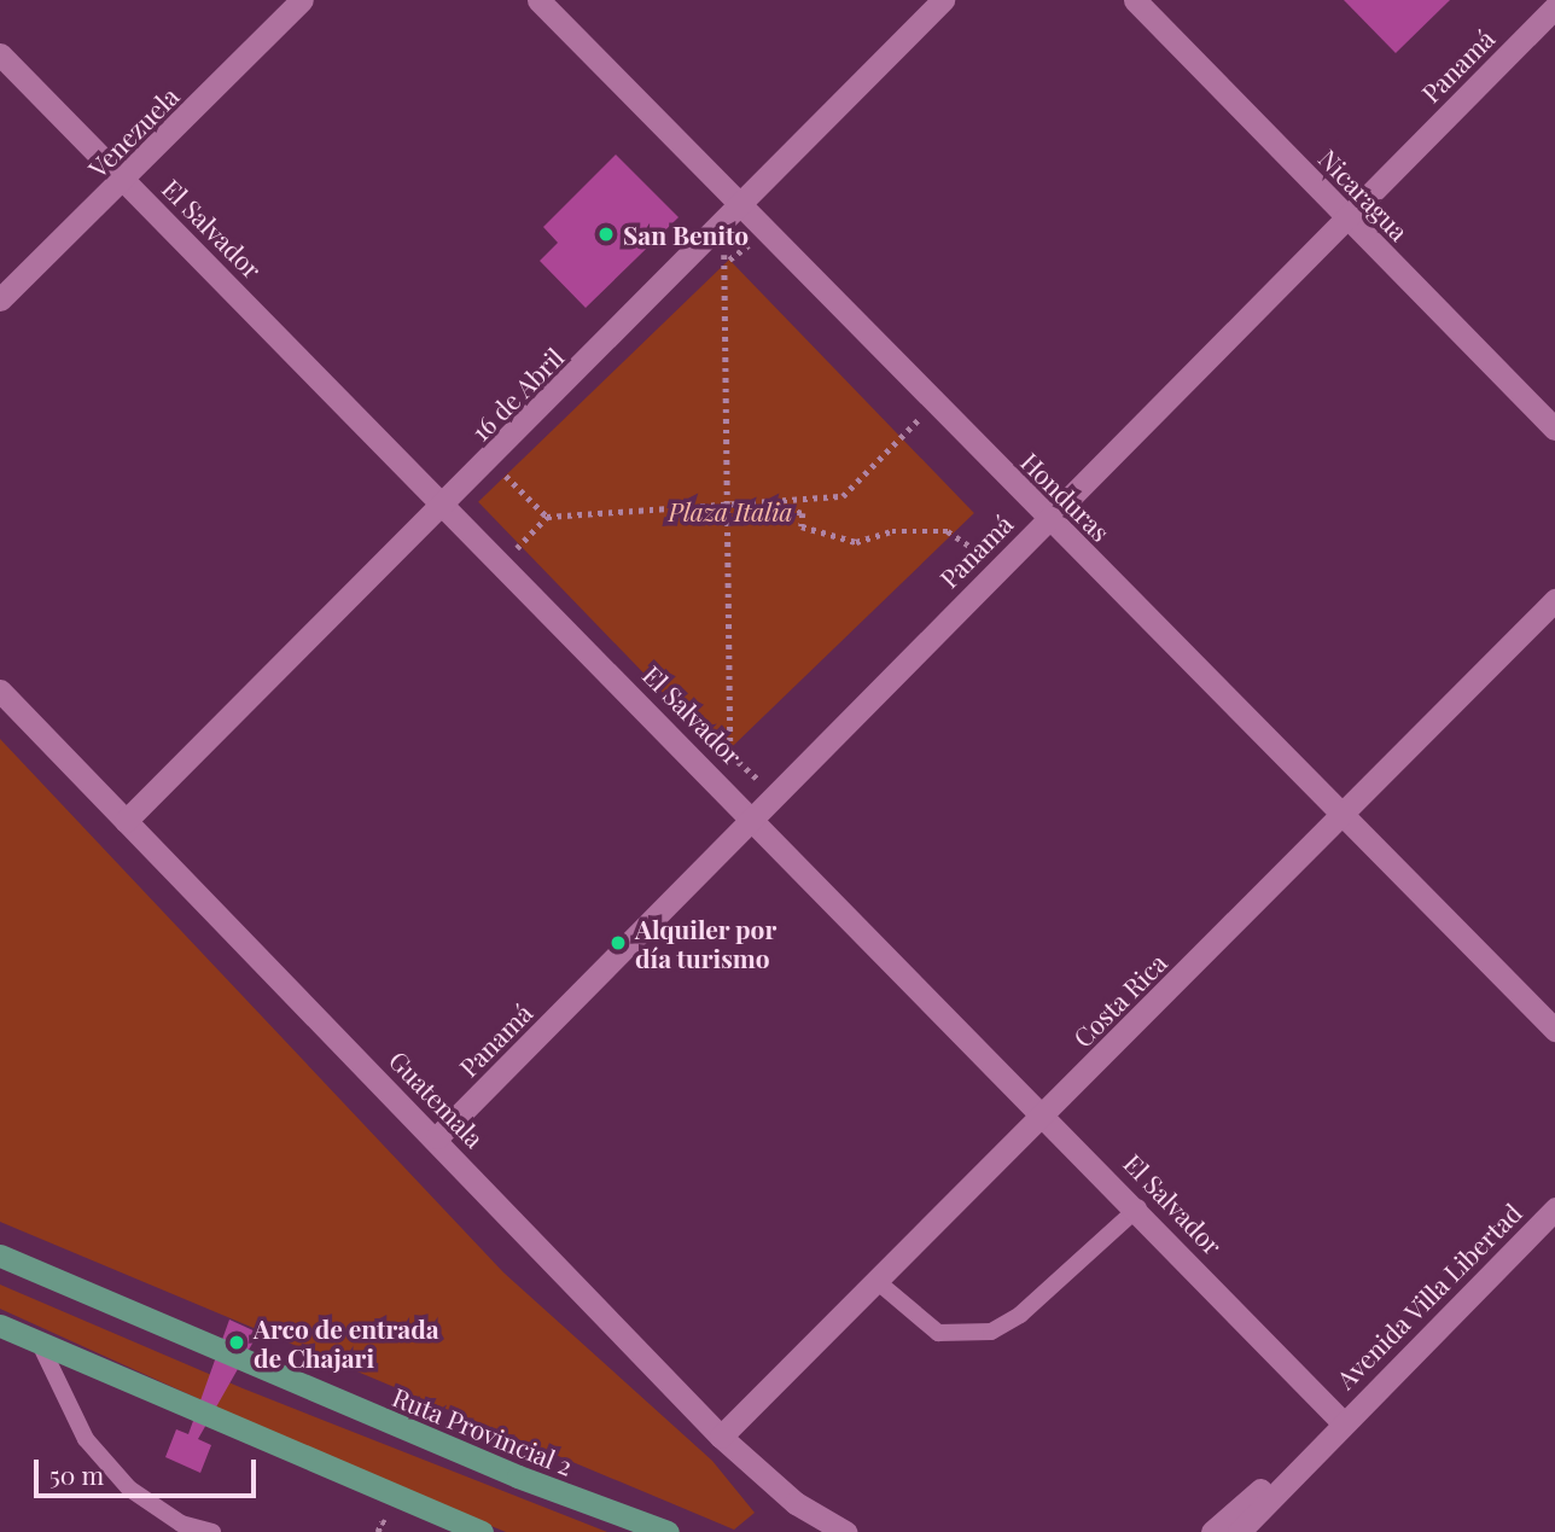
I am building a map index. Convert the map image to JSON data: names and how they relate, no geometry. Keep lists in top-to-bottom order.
{
  "streets": {
    "main road": ["Ruta Provincial 2"],
    "street": [
      "Panamá",
      "Venezuela",
      "Nicaragua",
      "El Salvador",
      "16 de Abril",
      "Honduras",
      "Costa Rica",
      "Guatemala",
      "Avenida Villa Libertad"
    ]
  },
  "crossings": [
    ["Panamá", "Nicaragua"],
    ["Panamá", "El Salvador"],
    ["Panamá", "Honduras"],
    ["Panamá", "Guatemala"],
    ["Venezuela", "El Salvador"],
    ["El Salvador", "16 de Abril"],
    ["El Salvador", "Costa Rica"],
    ["El Salvador", "Avenida Villa Libertad"],
    ["16 de Abril", "Honduras"],
    ["16 de Abril", "Guatemala"],
    ["Honduras", "Costa Rica"],
    ["Costa Rica", "Guatemala"]
  ],
  "parks": ["Plaza Italia"],
  "places": ["San Benito", "Alquiler por día turismo", "Arco de entrada de Chajari"],
  "scale_bar": "50 m"
}
